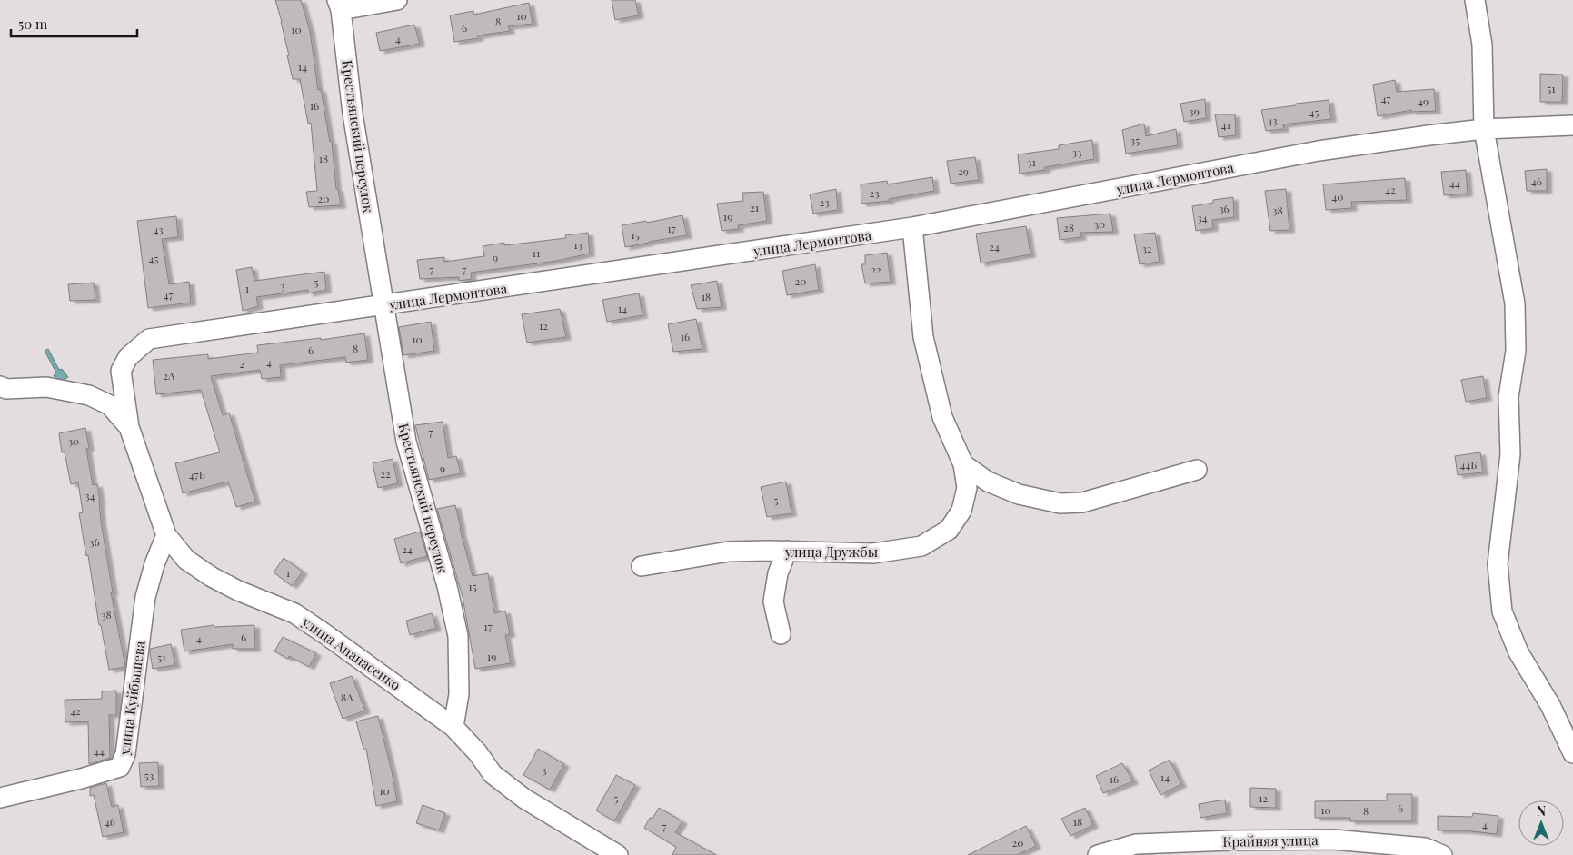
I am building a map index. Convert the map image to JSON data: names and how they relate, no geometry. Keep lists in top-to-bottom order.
{
  "streets": {
    "street": [
      "Крестьянский переулок",
      "улица Лермонтова",
      "улица Дружбы",
      "улица Апанасенко",
      "улица Куйбышева",
      "Крайняя улица"
    ]
  },
  "crossings": [
    ["Крестьянский переулок", "улица Лермонтова"],
    ["Крестьянский переулок", "улица Апанасенко"],
    ["улица Лермонтова", "улица Дружбы"],
    ["улица Лермонтова", "улица Апанасенко"],
    ["улица Апанасенко", "улица Куйбышева"]
  ],
  "house_numbers": [
    "10",
    "8",
    "6",
    "10",
    "4",
    "14",
    "51",
    "47",
    "49",
    "16",
    "39",
    "45",
    "43",
    "41",
    "35",
    "33",
    "18",
    "31",
    "29",
    "46",
    "44",
    "42",
    "23",
    "40",
    "20",
    "23",
    "21",
    "36",
    "38",
    "19",
    "34",
    "30",
    "28",
    "17",
    "43",
    "15",
    "13",
    "24",
    "32",
    "11",
    "9",
    "45",
    "7",
    "7",
    "22",
    "20",
    "5",
    "3",
    "1",
    "47",
    "18",
    "14",
    "12",
    "16",
    "10",
    "8",
    "6",
    "4",
    "2",
    "2А",
    "7",
    "30",
    "44Б",
    "9",
    "22",
    "47Б",
    "34",
    "5",
    "36",
    "24",
    "1",
    "15",
    "38",
    "17",
    "6",
    "4",
    "19",
    "51",
    "8А",
    "42",
    "44",
    "3",
    "53",
    "14",
    "16",
    "10",
    "5",
    "12",
    "6",
    "10",
    "8",
    "46",
    "18",
    "4",
    "7",
    "20"
  ],
  "scale_bar": "50 m",
  "north": "top"
}
